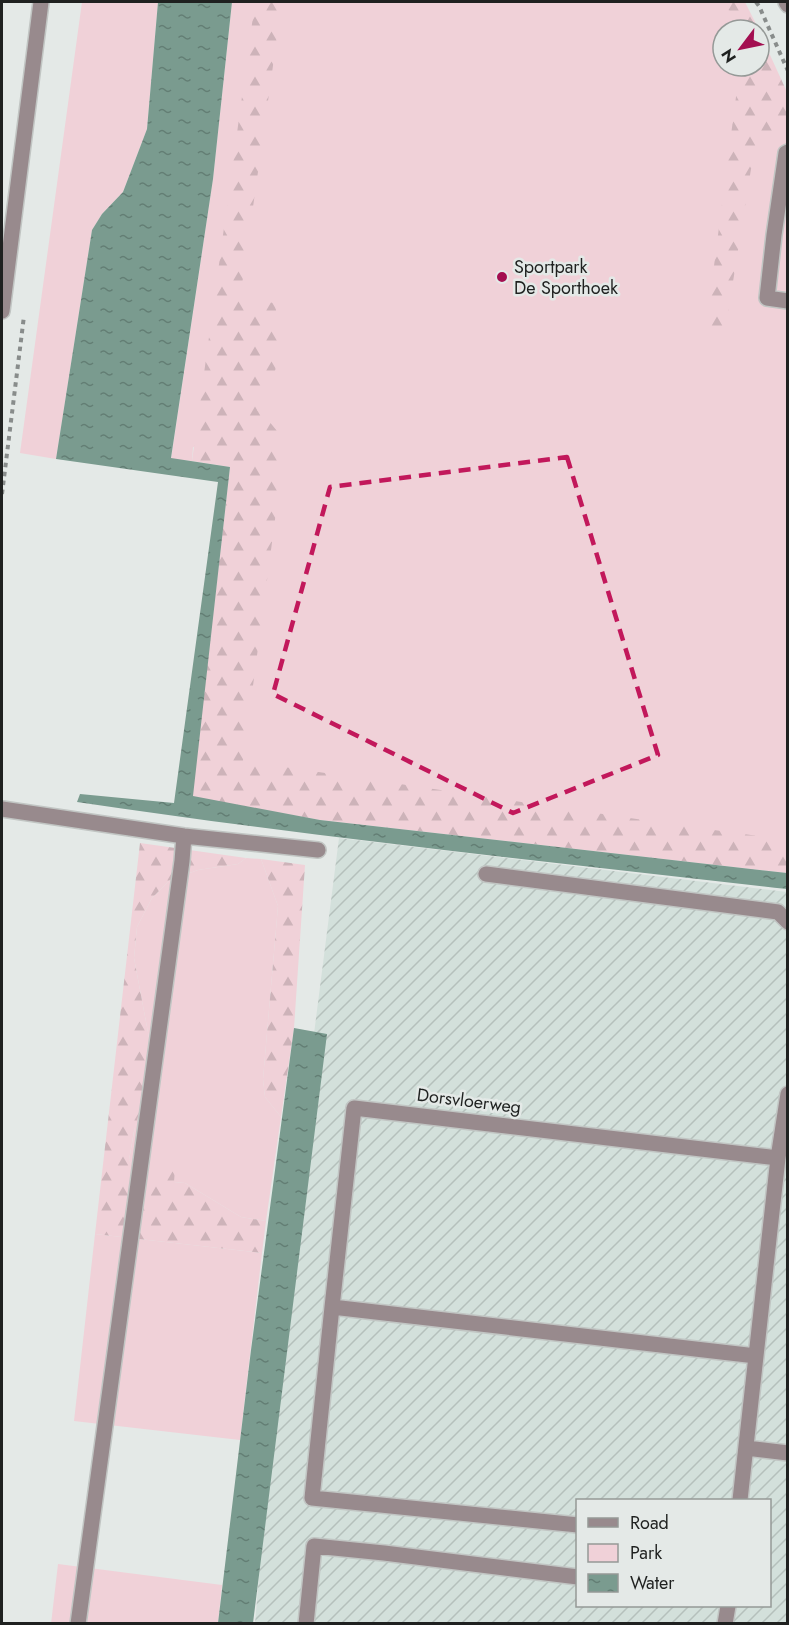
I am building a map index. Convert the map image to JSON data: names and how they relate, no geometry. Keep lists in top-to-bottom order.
{
  "streets": {
    "street": ["Dorsvloerweg"]
  },
  "places": ["Sportpark De Sporthoek"],
  "legend": ["Road", "Park", "Water"],
  "north": "bottom left"
}
